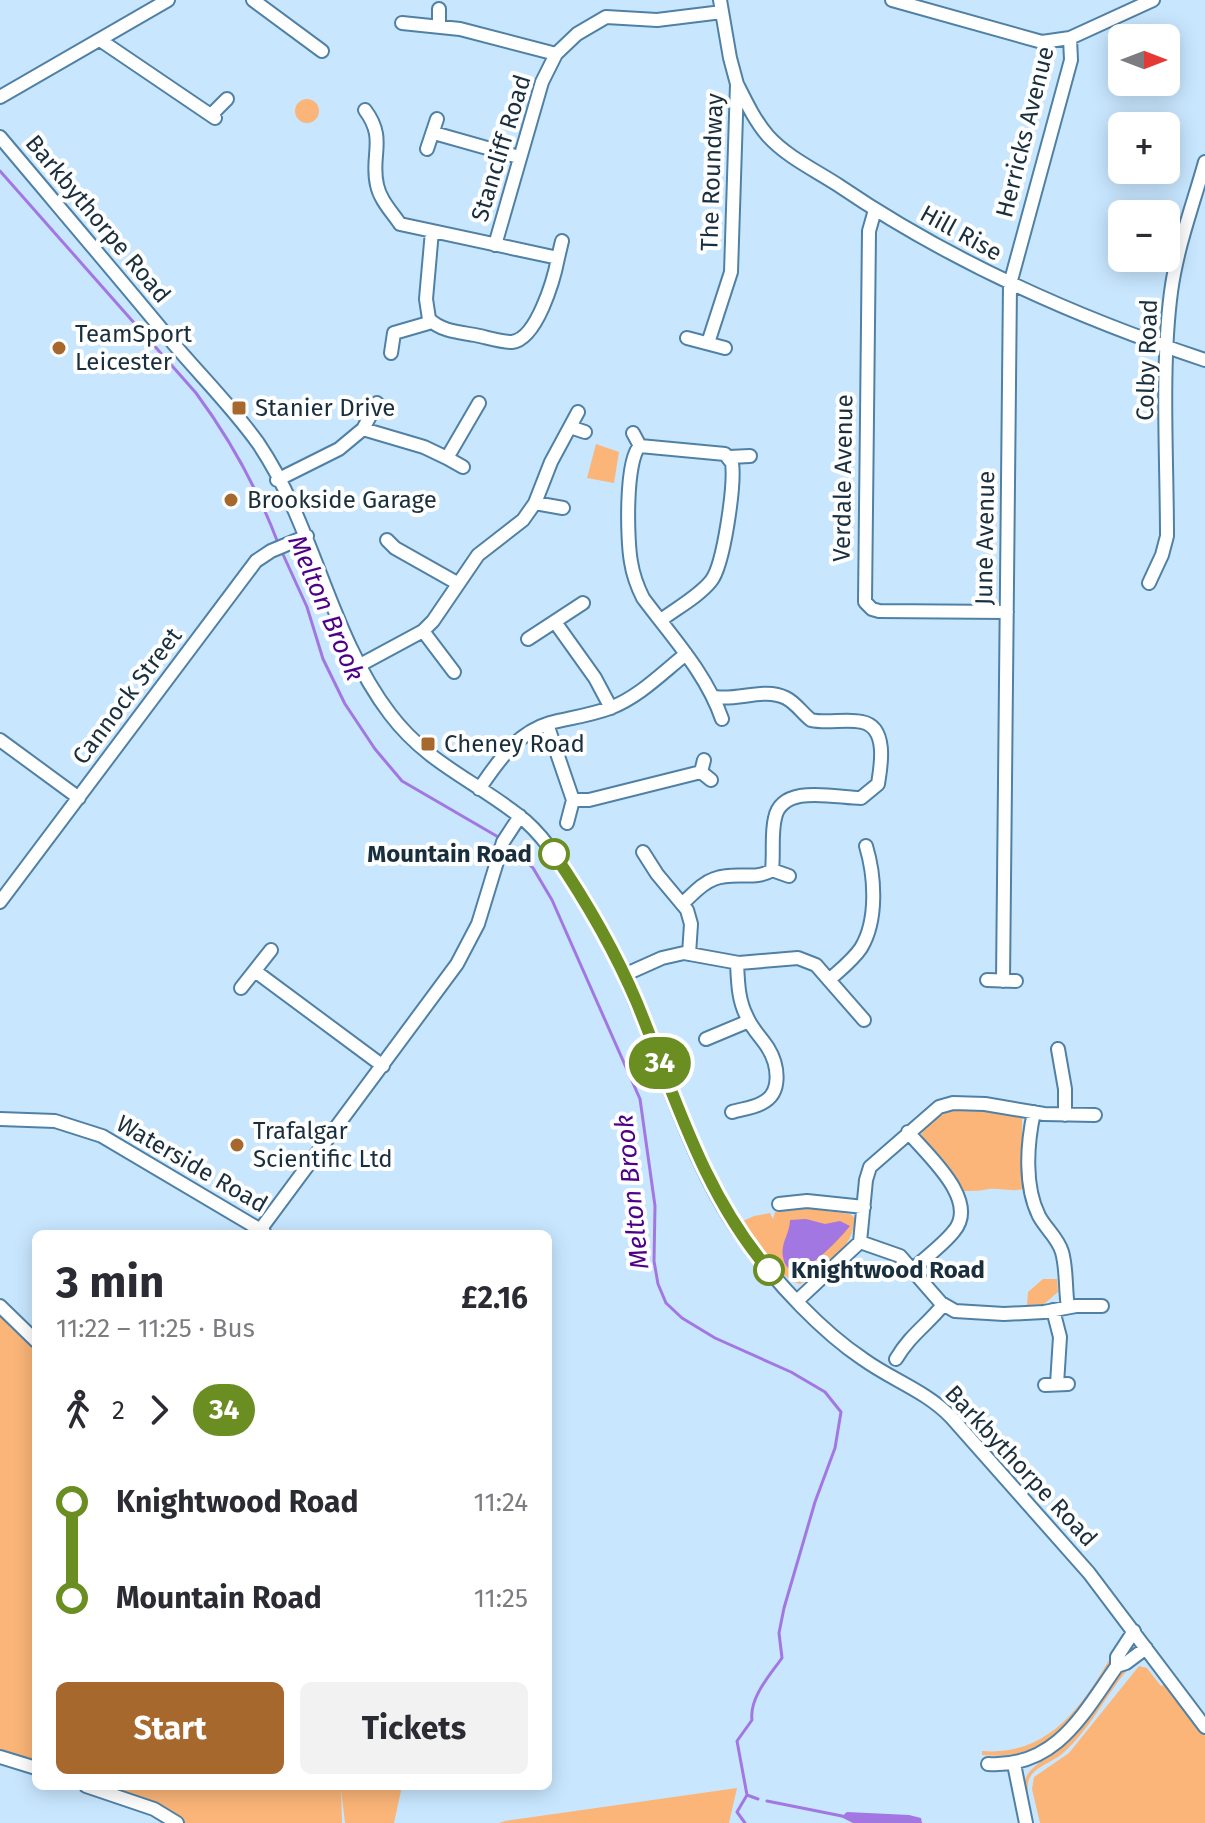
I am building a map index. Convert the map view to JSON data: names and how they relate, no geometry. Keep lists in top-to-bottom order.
{
  "streets": {
    "street": [
      "Herricks Avenue",
      "Stancliff Road",
      "The Roundway",
      "Barkbythorpe Road",
      "Hill Rise",
      "Colby Road",
      "Verdale Avenue",
      "June Avenue",
      "Cannock Street",
      "Waterside Road"
    ]
  },
  "crossings": [
    ["Herricks Avenue", "Hill Rise"],
    ["Herricks Avenue", "June Avenue"],
    ["Stancliff Road", "The Roundway"],
    ["The Roundway", "Hill Rise"],
    ["Barkbythorpe Road", "Cannock Street"],
    ["Hill Rise", "Colby Road"],
    ["Hill Rise", "Verdale Avenue"],
    ["Hill Rise", "June Avenue"],
    ["Verdale Avenue", "June Avenue"]
  ],
  "water": ["Melton Brook"],
  "places": {
    "other": [
      "TeamSport Leicester",
      "Brookside Garage",
      "Mountain Road",
      "Trafalgar Scientific Ltd",
      "Knightwood Road"
    ],
    "transit": ["Stanier Drive", "Cheney Road"]
  },
  "lines": ["bus line 34"],
  "north": "right",
  "page": {
    "on_map": "34",
    "map_buttons": ["+", "−"],
    "heading": ["3 min", "11:22 – 11:25 · Bus", "£2.16"],
    "legs": ["2", "34"],
    "list": [
      {
        "name": "Knightwood Road",
        "value": "11:24"
      },
      {
        "name": "Mountain Road",
        "value": "11:25"
      }
    ],
    "buttons": ["Start", "Tickets"]
  }
}
